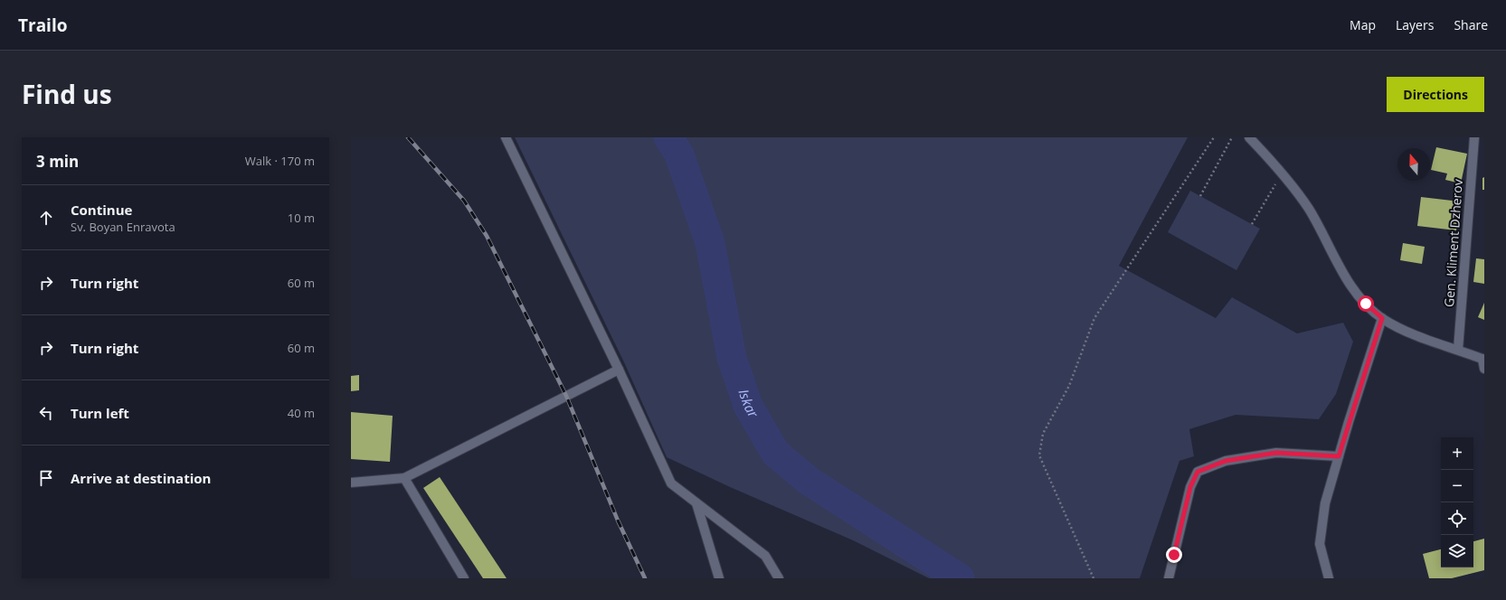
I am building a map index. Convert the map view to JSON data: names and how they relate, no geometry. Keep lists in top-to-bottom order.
{
  "streets": {
    "street": ["Gen. Kliment Dzherov"]
  },
  "water": ["Iskar"],
  "north": "top",
  "page": {
    "header": "Trailo",
    "nav": ["Map", "Layers", "Share"],
    "title": "Find us",
    "buttons": "Directions",
    "heading": ["3 min", "Walk · 170 m"],
    "list": [
      ["Continue", "Sv. Boyan Enravota", "10 m"],
      ["Turn right", "60 m"],
      ["Turn right", "60 m"],
      ["Turn left", "40 m"],
      "Arrive at destination"
    ],
    "map_buttons": ["+", "−"]
  }
}
